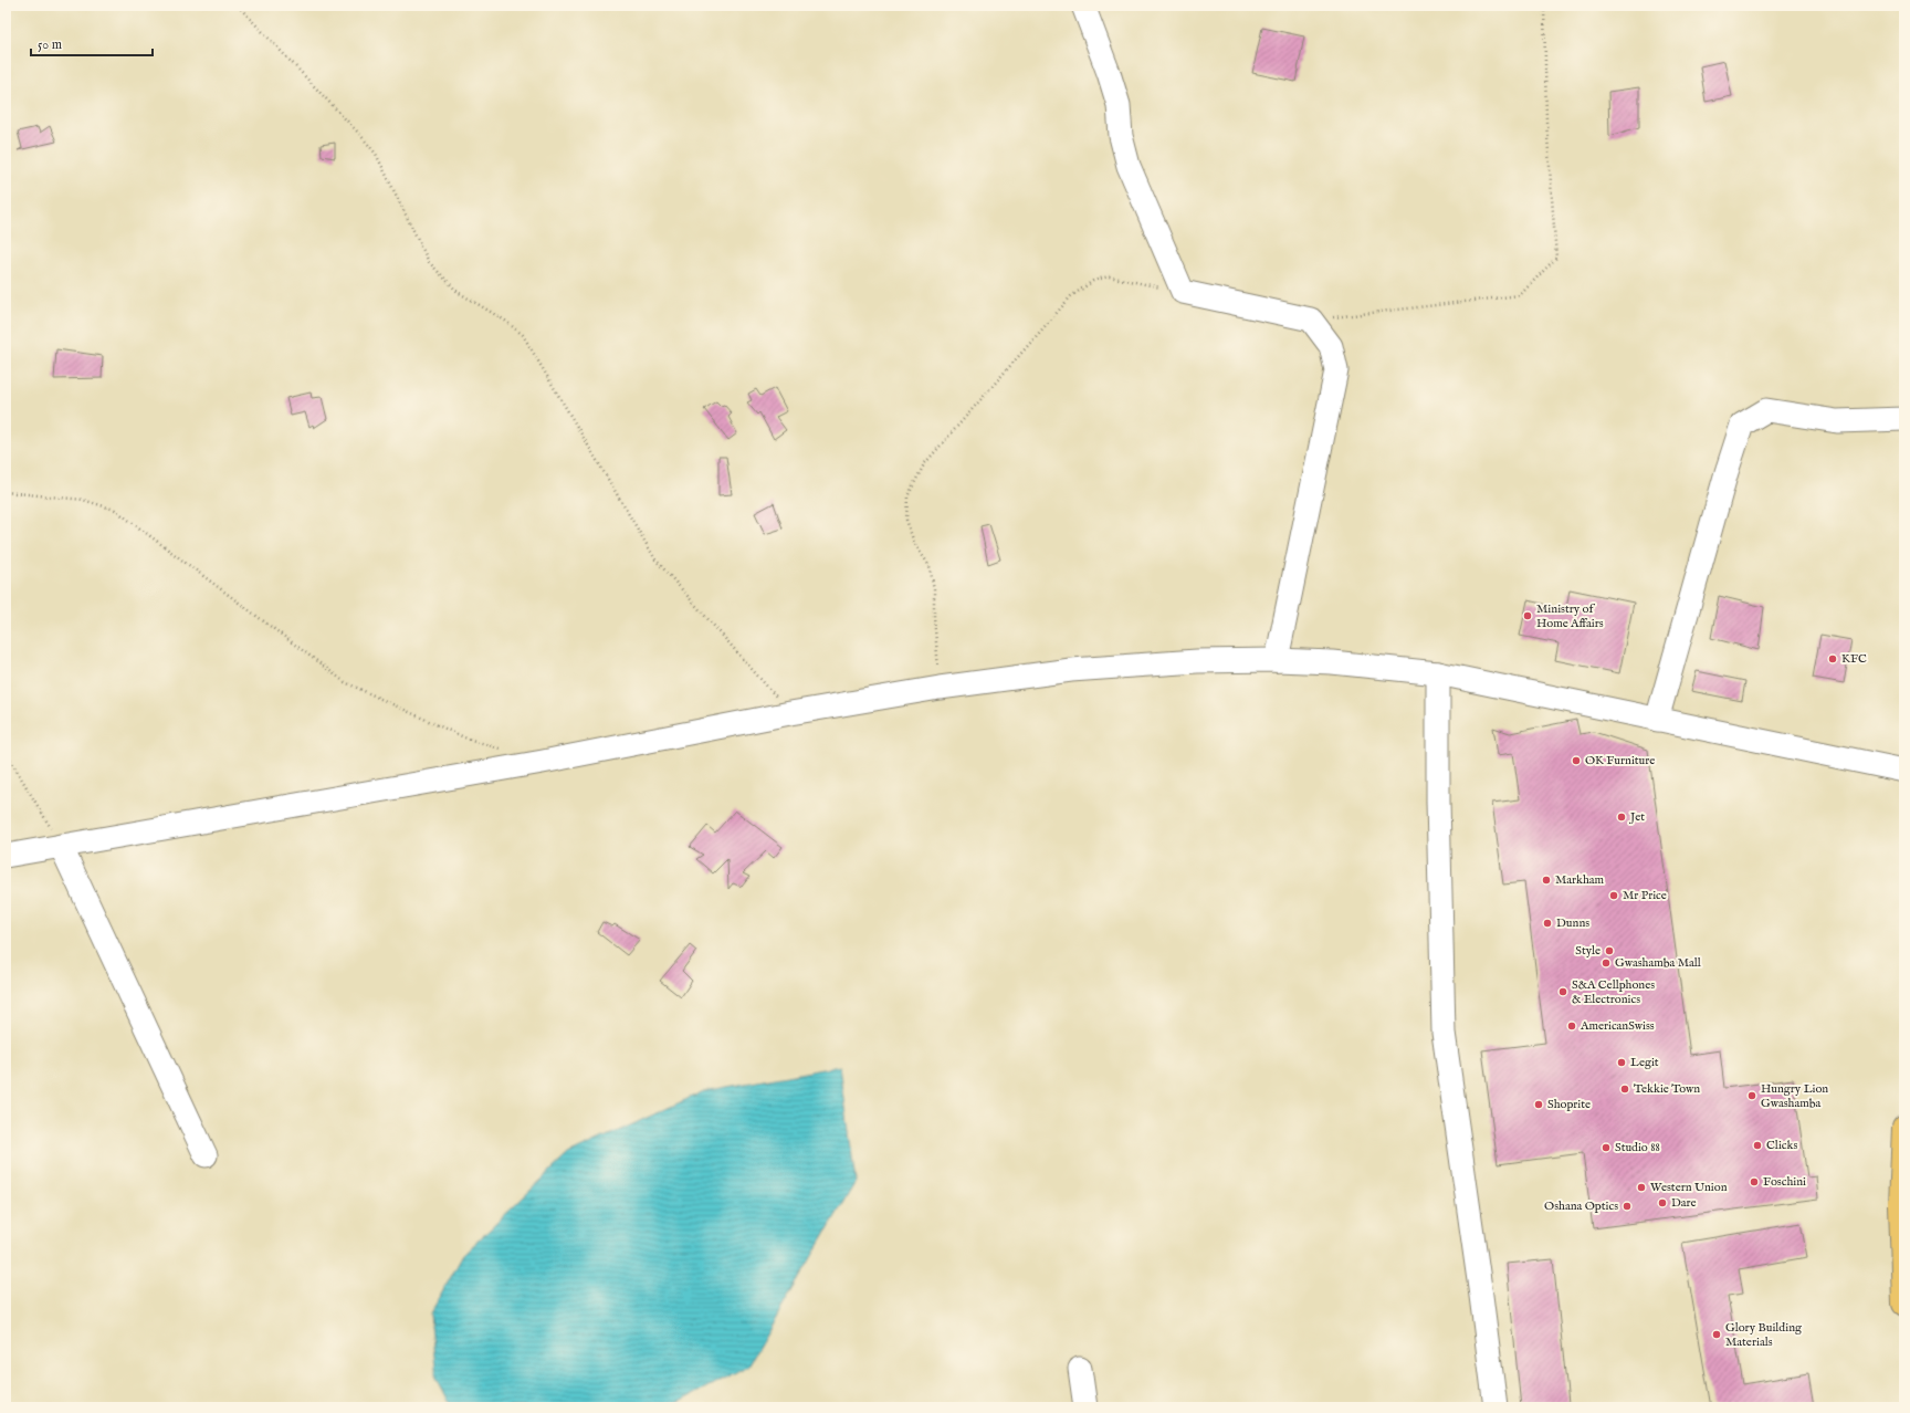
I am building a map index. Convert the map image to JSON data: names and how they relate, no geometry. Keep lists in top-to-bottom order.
{
  "places": [
    "Ministry of Home Affairs",
    "KFC",
    "OK Furniture",
    "Jet",
    "Markham",
    "Mr Price",
    "Dunns",
    "Style",
    "Gwashamba Mall",
    "S&A Cellphones & Electronics",
    "AmericanSwiss",
    "Legit",
    "Tekkie Town",
    "Hungry Lion Gwashamba",
    "Shoprite",
    "Clicks",
    "Studio 88",
    "Foschini",
    "Western Union",
    "Dare",
    "Oshana Optics",
    "Glory Building Materials"
  ],
  "scale_bar": "50 m"
}
